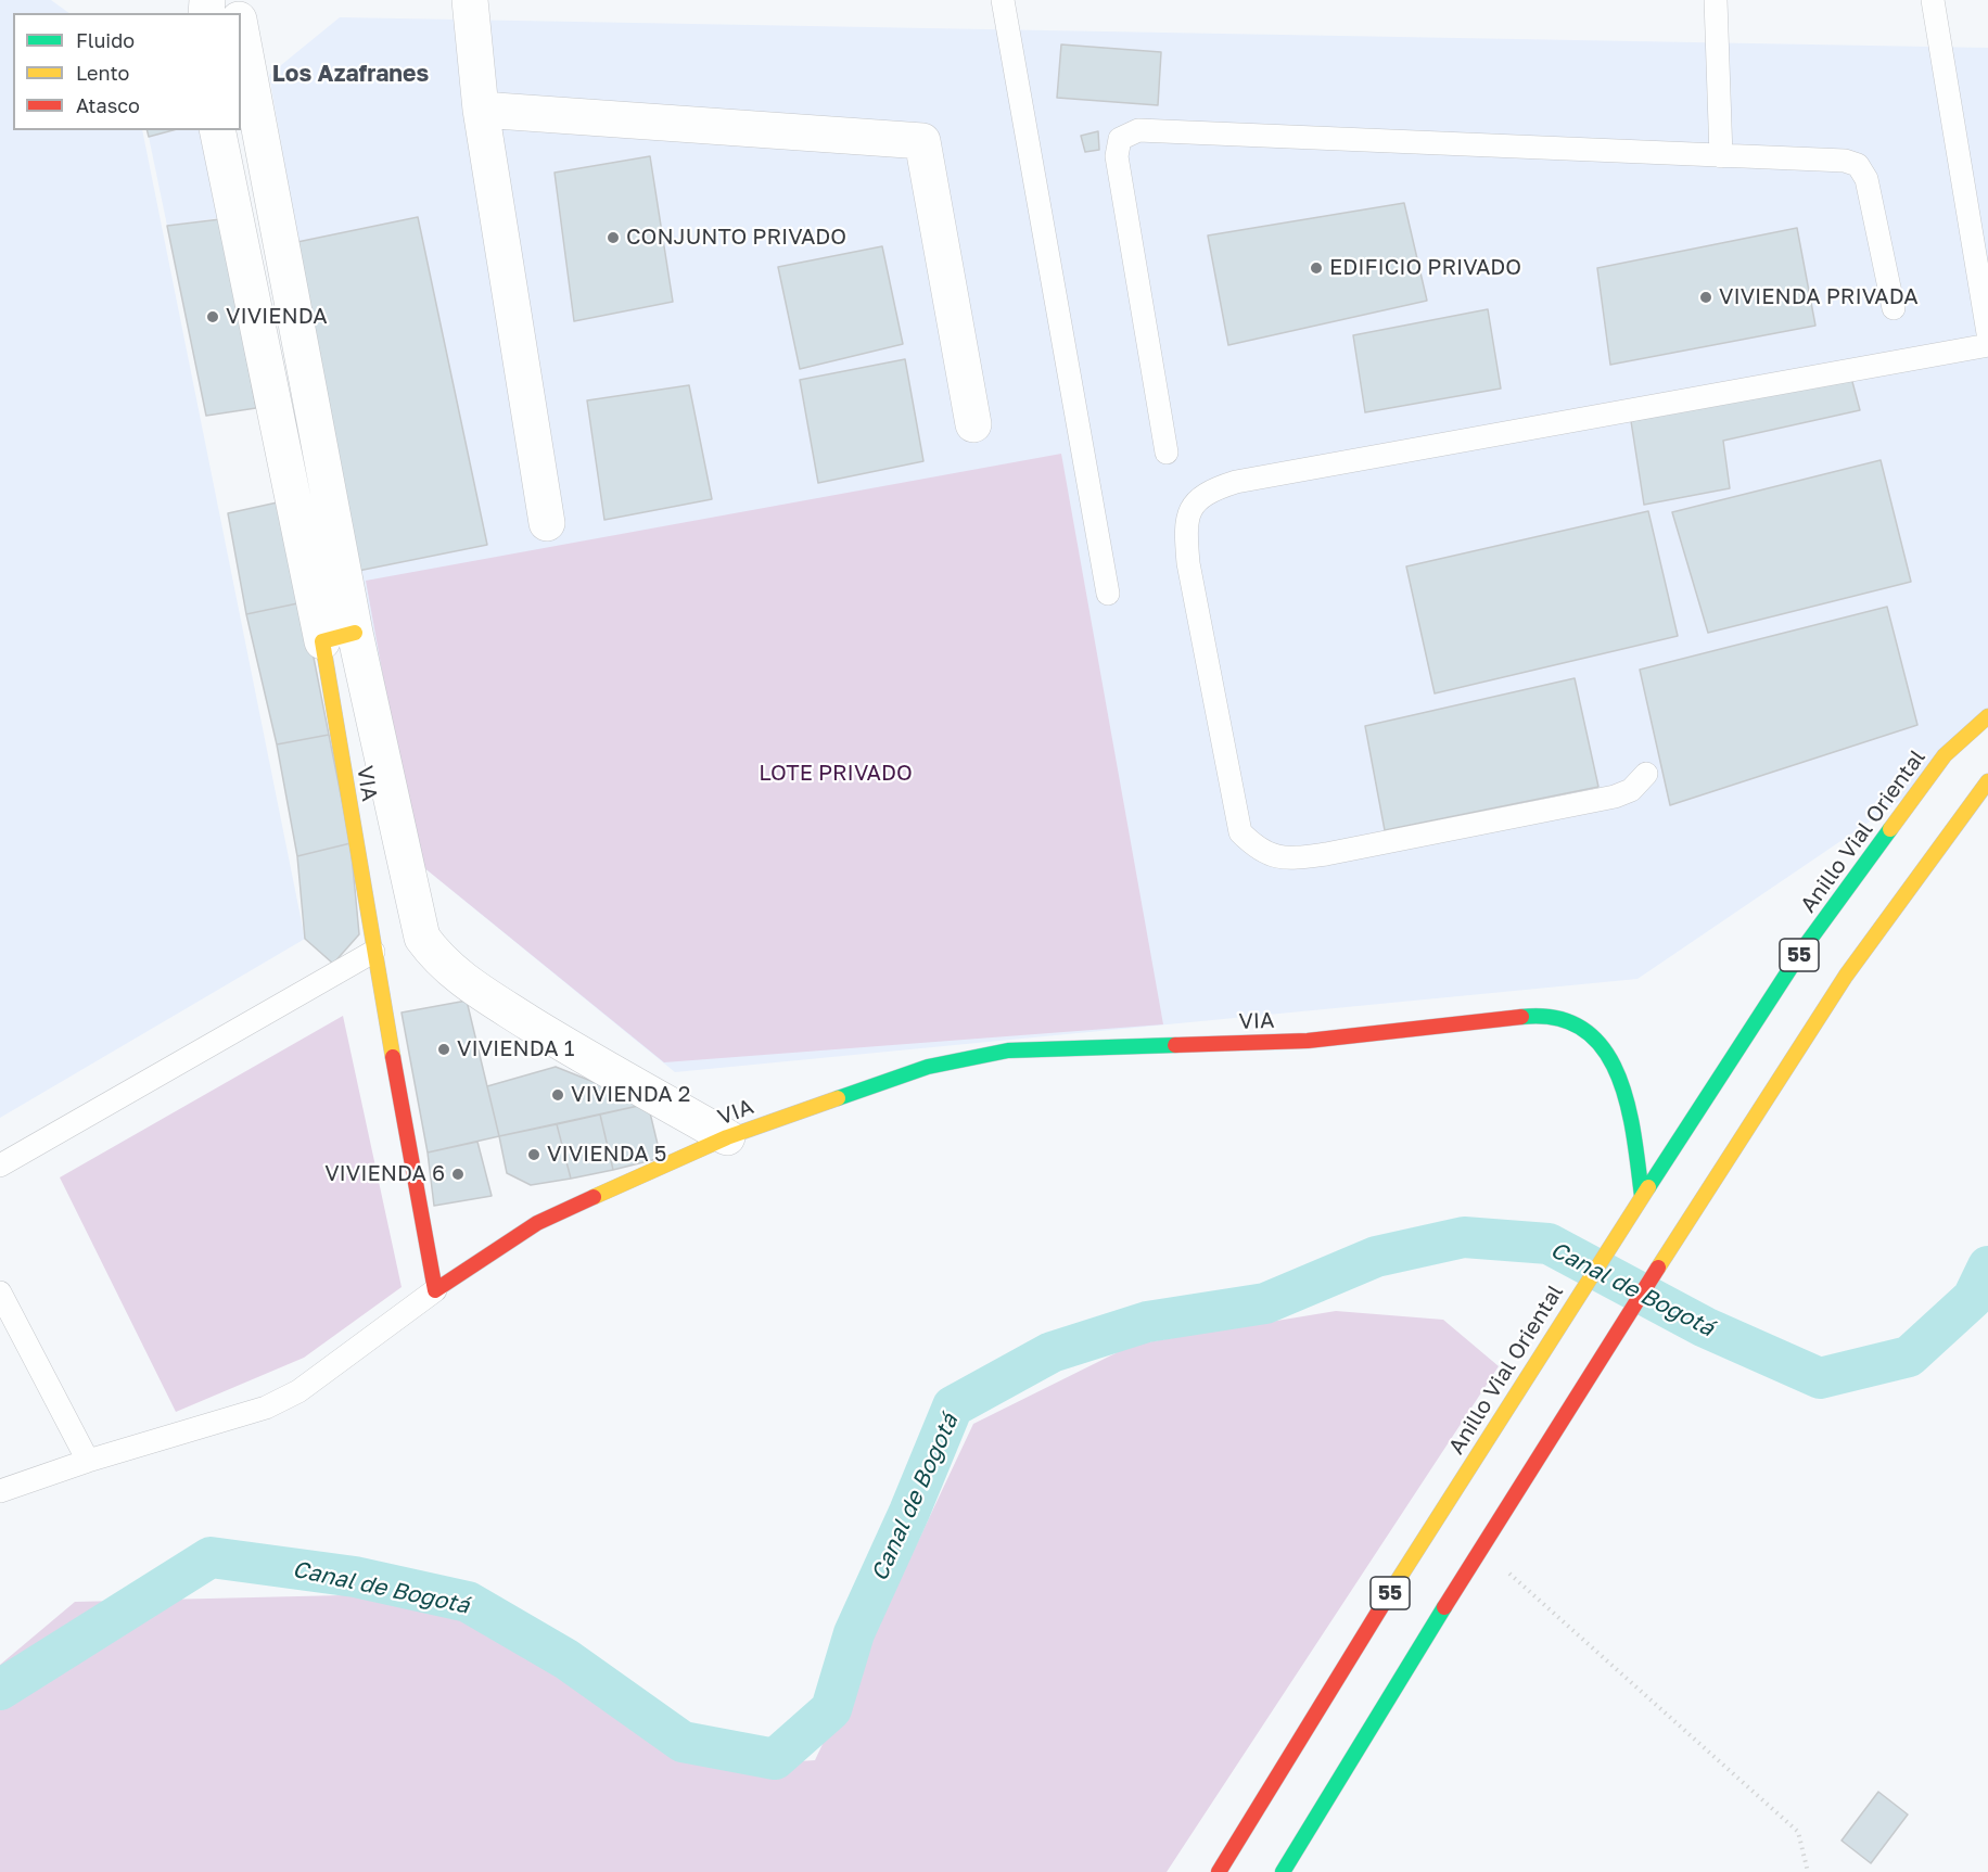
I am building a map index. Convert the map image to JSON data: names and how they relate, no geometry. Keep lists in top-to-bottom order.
{
  "streets": {
    "main road": ["VIA", "Anillo Vial Oriental", "55"]
  },
  "crossings": [
    ["VIA", "Anillo Vial Oriental"]
  ],
  "districts": ["Los Azafranes"],
  "water": ["Canal de Bogotá"],
  "parks": ["LOTE PRIVADO"],
  "places": [
    "CONJUNTO PRIVADO",
    "EDIFICIO PRIVADO",
    "VIVIENDA PRIVADA",
    "VIVIENDA",
    "VIVIENDA 1",
    "VIVIENDA 2",
    "VIVIENDA 5",
    "VIVIENDA 6"
  ],
  "legend": ["Fluido", "Lento", "Atasco"]
}
